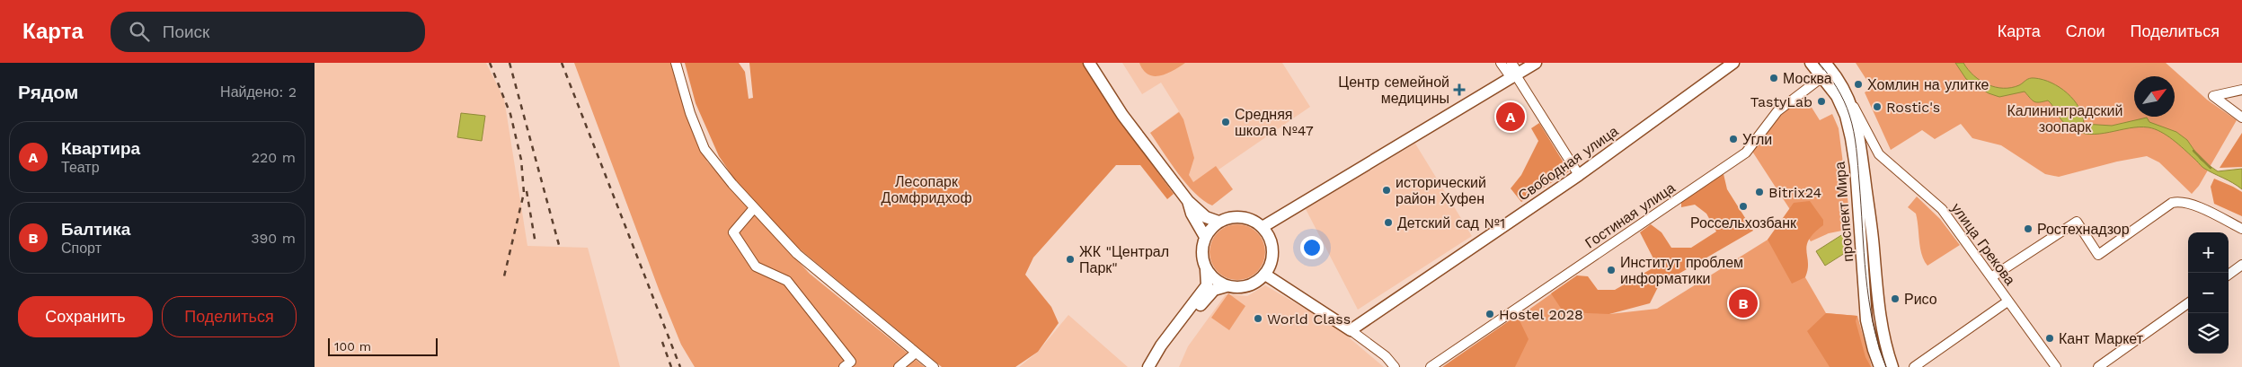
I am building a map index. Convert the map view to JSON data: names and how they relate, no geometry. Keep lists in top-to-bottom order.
{
  "streets": {
    "main road": ["Свободная улица", "проспект Мира"],
    "street": ["Гостиная улица", "улица Грекова"]
  },
  "crossings": [
    ["проспект Мира", "Гостиная улица"],
    ["проспект Мира", "улица Грекова"]
  ],
  "parks": ["Калининградский зоопарк", "Лесопарк Домфридхоф"],
  "places": {
    "other": [
      "Москва",
      "Хомлин на улитке",
      "TastyLab",
      "Rostic's",
      "Средняя школа №47",
      "Угли",
      "исторический район Хуфен",
      "Bitrix24",
      "Россельхозбанк",
      "Детский сад №1",
      "Ростехнадзор",
      "ЖК \"Централ Парк\"",
      "Институт проблем информатики",
      "Рисо",
      "Hostel 2028",
      "World Class",
      "Кант Маркет"
    ],
    "health": ["Центр семейной медицины"]
  },
  "scale_bar": "100 m",
  "north": "top right",
  "page": {
    "header": "Карта",
    "search": "Поиск",
    "nav": ["Карта", "Слои", "Поделиться"],
    "heading": ["Рядом", "Найдено: 2"],
    "pins": ["A", "B"],
    "list": [
      {
        "mark": "A",
        "name": "Квартира",
        "note": "Театр",
        "value": "220 m"
      },
      {
        "mark": "B",
        "name": "Балтика",
        "note": "Спорт",
        "value": "390 m"
      }
    ],
    "map_buttons": ["+", "−"],
    "buttons": ["Сохранить", "Поделиться"],
    "scale": "100 m"
  }
}
